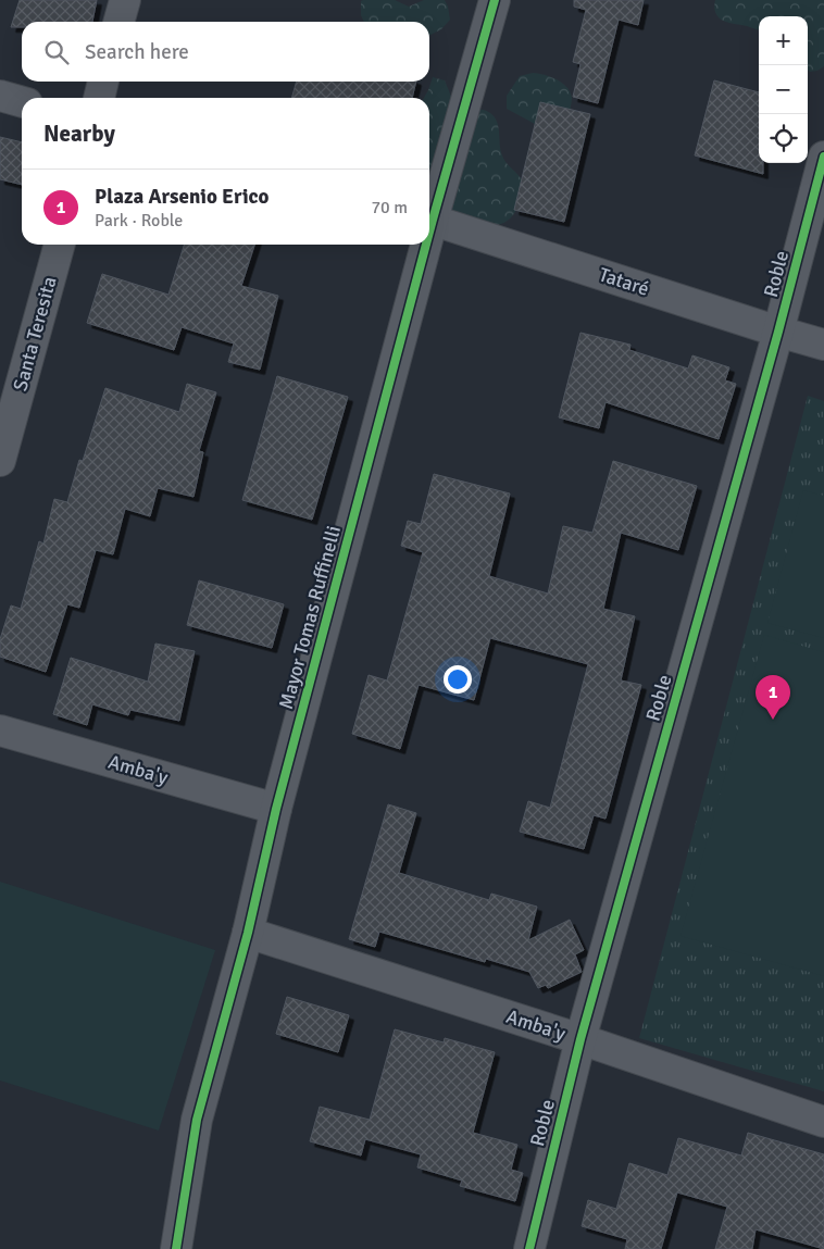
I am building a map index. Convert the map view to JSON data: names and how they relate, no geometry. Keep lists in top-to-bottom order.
{
  "streets": {
    "street": [
      "Roble",
      "Tataré",
      "Santa Teresita",
      "Mayor Tomas Ruffinelli",
      "Amba'y"
    ]
  },
  "crossings": [
    ["Roble", "Tataré"],
    ["Roble", "Amba'y"],
    ["Mayor Tomas Ruffinelli", "Amba'y"]
  ],
  "page": {
    "map_buttons": ["+", "−"],
    "search": "Search here",
    "heading": "Nearby",
    "list": [
      {
        "mark": "1",
        "name": "Plaza Arsenio Erico",
        "note": "Park · Roble",
        "value": "70 m"
      }
    ],
    "pins": "1"
  }
}
